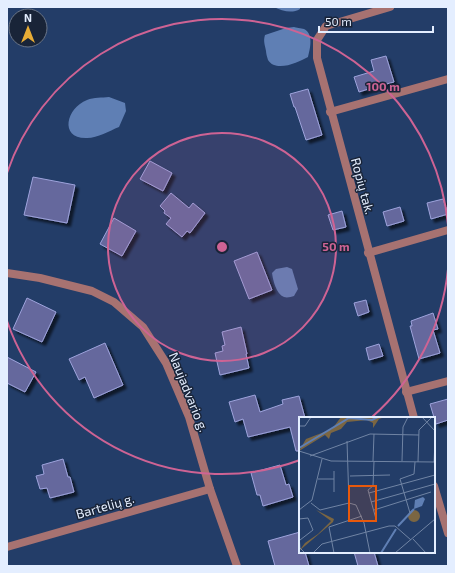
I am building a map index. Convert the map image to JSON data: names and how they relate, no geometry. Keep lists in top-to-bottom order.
{
  "streets": {
    "street": ["Ropių tak.", "Naujadvario g.", "Bartelių g."]
  },
  "crossings": [
    ["Naujadvario g.", "Bartelių g."]
  ],
  "scale_bar": "50 m",
  "north": "top",
  "rings": ["100 m", "50 m"]
}
